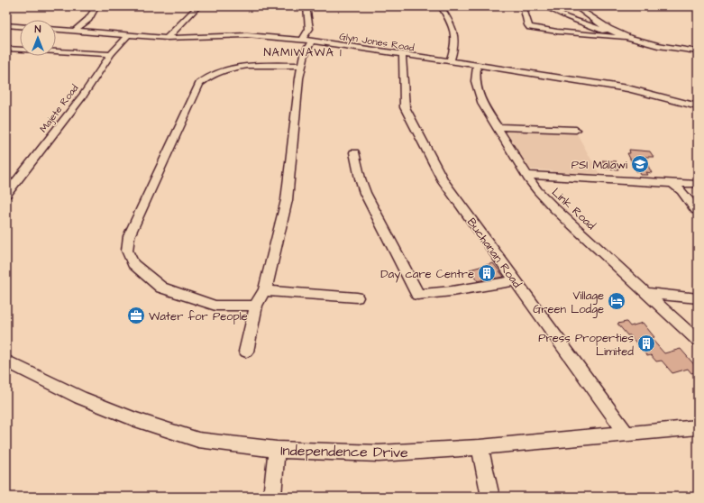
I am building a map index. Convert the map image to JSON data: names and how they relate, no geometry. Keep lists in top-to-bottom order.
{
  "streets": {
    "street": [
      "Glyn Jones Road",
      "Majete Road",
      "Link Road",
      "Buchanan Road",
      "Independence Drive"
    ]
  },
  "crossings": [
    ["Glyn Jones Road", "Majete Road"],
    ["Glyn Jones Road", "Link Road"],
    ["Glyn Jones Road", "Buchanan Road"],
    ["Buchanan Road", "Independence Drive"]
  ],
  "districts": ["NAMIWAWA 1"],
  "places": {
    "school or university": ["PSI Malawi"],
    "building": ["Day care Centre", "Press Properties Limited"],
    "hotel": ["Village Green Lodge"],
    "office": ["Water for People"]
  },
  "north": "top"
}
